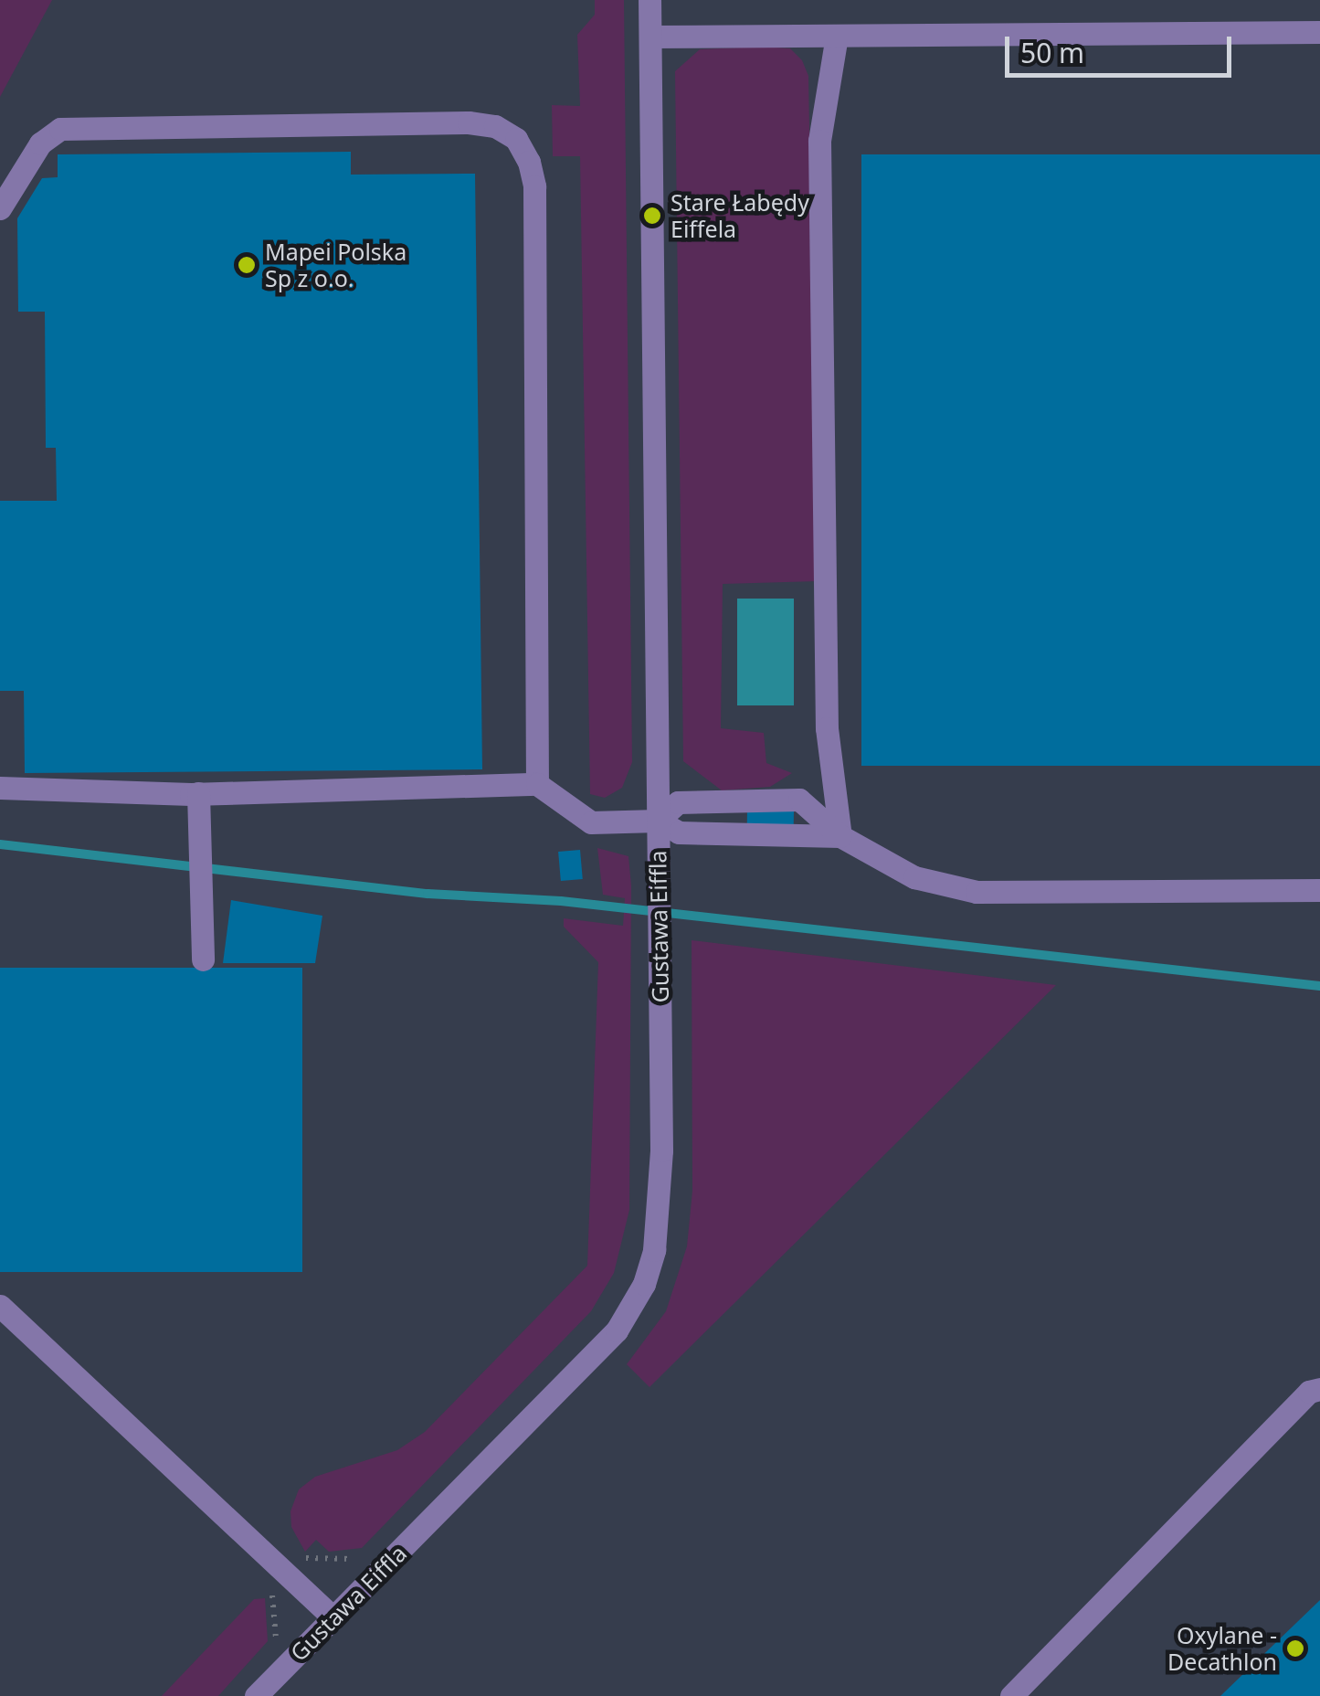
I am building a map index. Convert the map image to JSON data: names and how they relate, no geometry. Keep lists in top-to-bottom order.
{
  "streets": {
    "street": ["Gustawa Eiffla"]
  },
  "places": ["Stare Łabędy Eiffela", "Mapei Polska Sp z o.o.", "Oxylane - Decathlon"],
  "scale_bar": "50 m"
}
